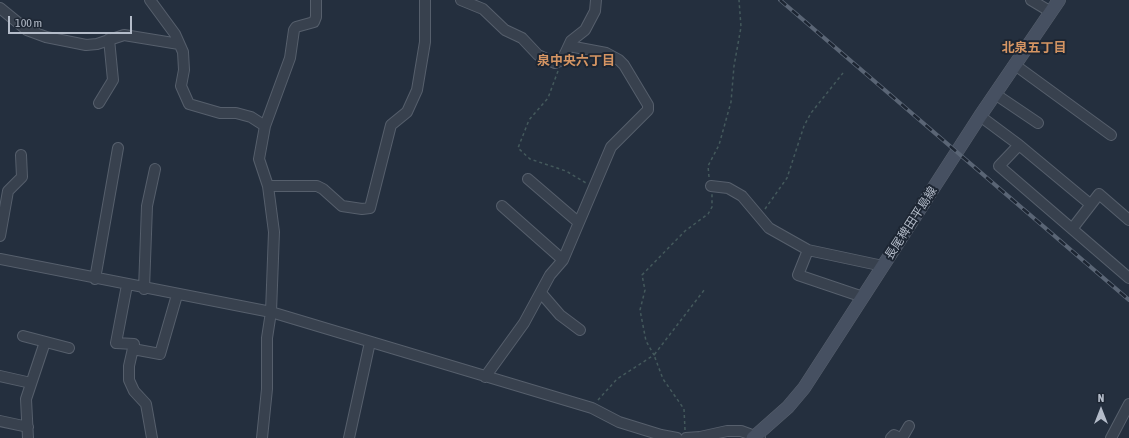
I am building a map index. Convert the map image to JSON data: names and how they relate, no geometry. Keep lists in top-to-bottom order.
{
  "streets": {
    "main road": ["長尾稗田平島線"]
  },
  "districts": ["北泉五丁目", "泉中央六丁目"],
  "scale_bar": "100 m",
  "north": "top"
}
